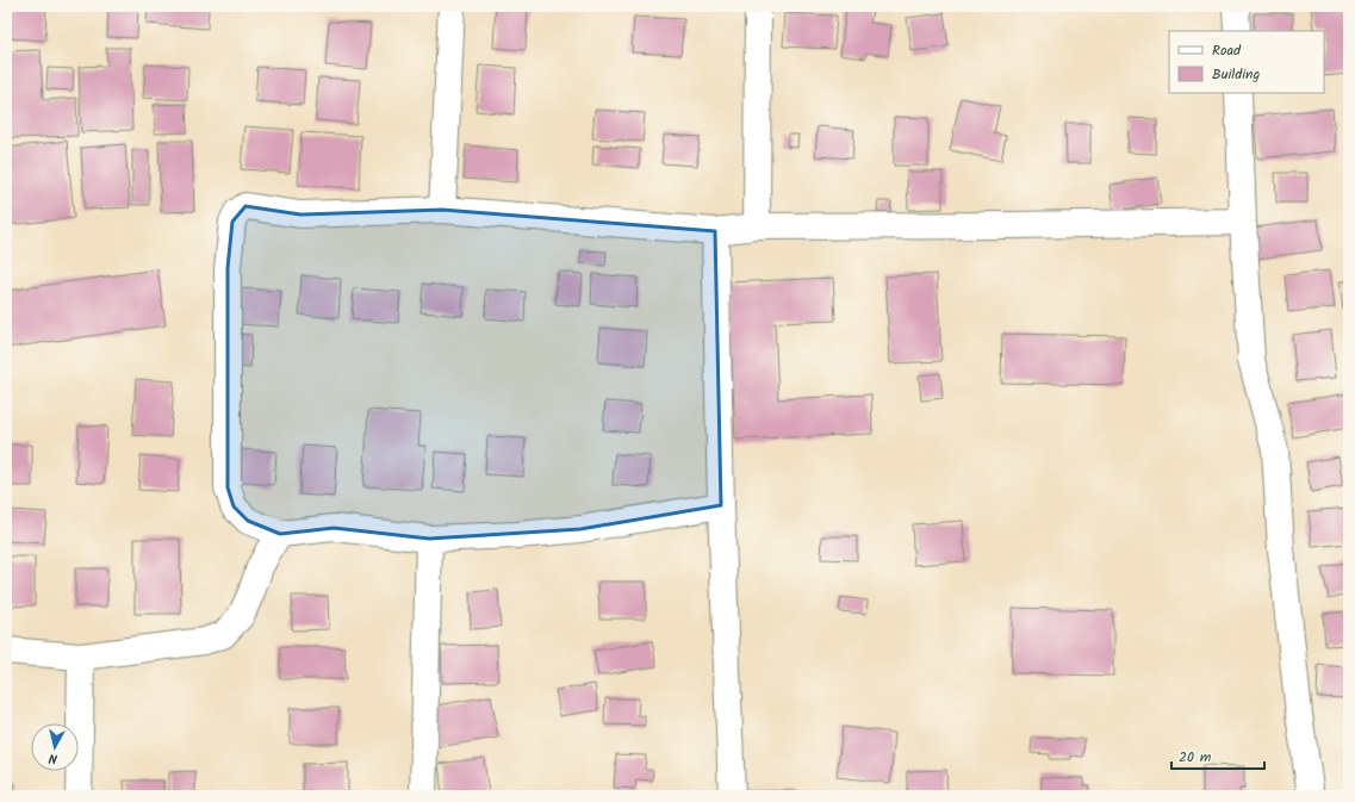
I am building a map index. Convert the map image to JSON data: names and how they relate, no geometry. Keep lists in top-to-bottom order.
{
  "legend": ["Road", "Building"],
  "scale_bar": "20 m",
  "north": "bottom"
}
